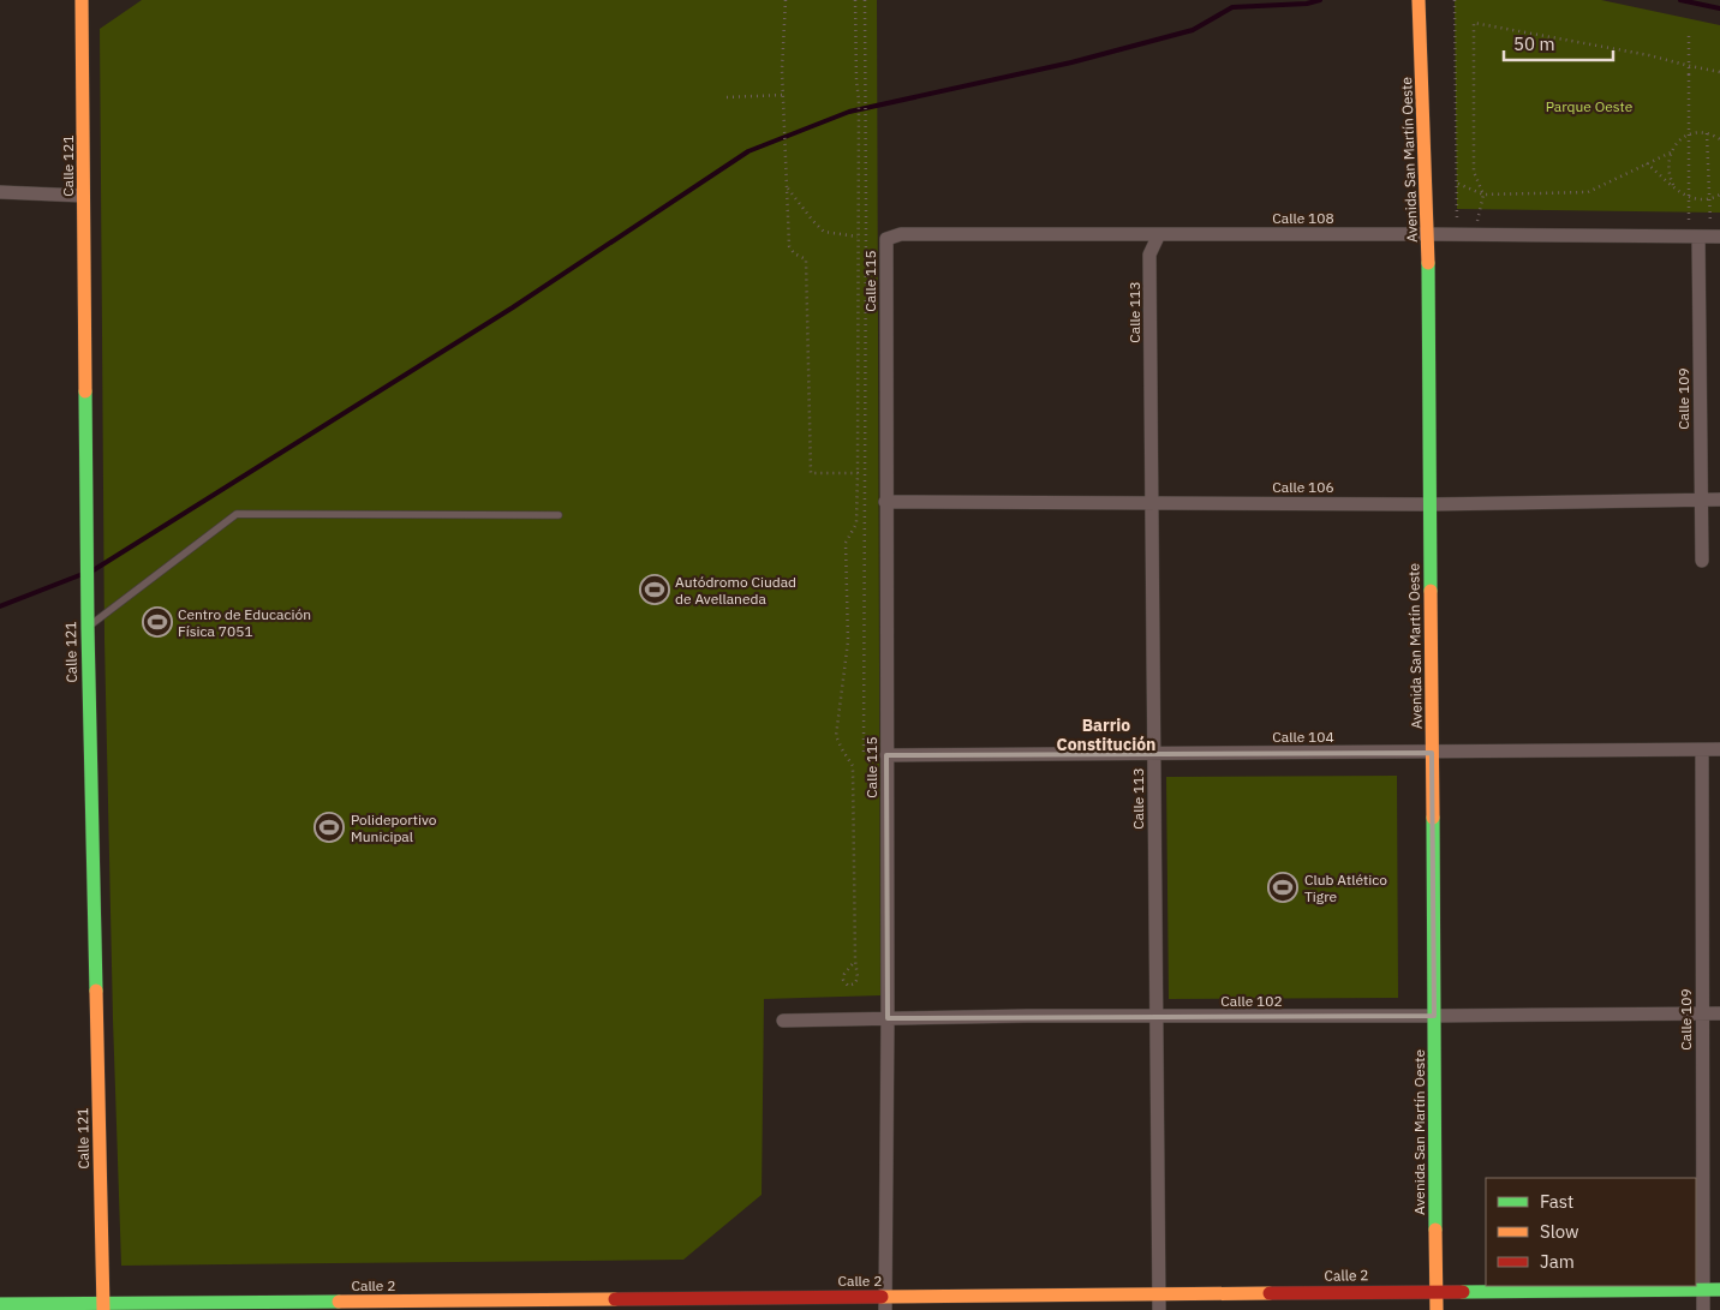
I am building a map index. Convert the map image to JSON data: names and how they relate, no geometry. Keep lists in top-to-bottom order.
{
  "streets": {
    "street": [
      "Avenida San Martín Oeste",
      "Calle 121",
      "Calle 108",
      "Calle 115",
      "Calle 113",
      "Calle 109",
      "Calle 106",
      "Calle 104",
      "Calle 102",
      "Calle 2"
    ]
  },
  "crossings": [
    ["Avenida San Martín Oeste", "Calle 108"],
    ["Avenida San Martín Oeste", "Calle 106"],
    ["Avenida San Martín Oeste", "Calle 104"],
    ["Avenida San Martín Oeste", "Calle 102"],
    ["Avenida San Martín Oeste", "Calle 2"],
    ["Calle 121", "Calle 2"],
    ["Calle 108", "Calle 115"],
    ["Calle 108", "Calle 113"],
    ["Calle 108", "Calle 109"],
    ["Calle 115", "Calle 106"],
    ["Calle 115", "Calle 104"],
    ["Calle 115", "Calle 102"],
    ["Calle 115", "Calle 2"],
    ["Calle 113", "Calle 106"],
    ["Calle 113", "Calle 104"],
    ["Calle 113", "Calle 102"],
    ["Calle 113", "Calle 2"],
    ["Calle 109", "Calle 106"],
    ["Calle 109", "Calle 104"],
    ["Calle 109", "Calle 102"],
    ["Calle 109", "Calle 2"]
  ],
  "districts": ["Barrio Constitución"],
  "parks": ["Parque Oeste"],
  "places": {
    "sports": [
      "Autódromo Ciudad de Avellaneda",
      "Centro de Educación Física 7051",
      "Polideportivo Municipal",
      "Club Atlético Tigre"
    ]
  },
  "legend": ["Fast", "Slow", "Jam"],
  "scale_bar": "50 m"
}
